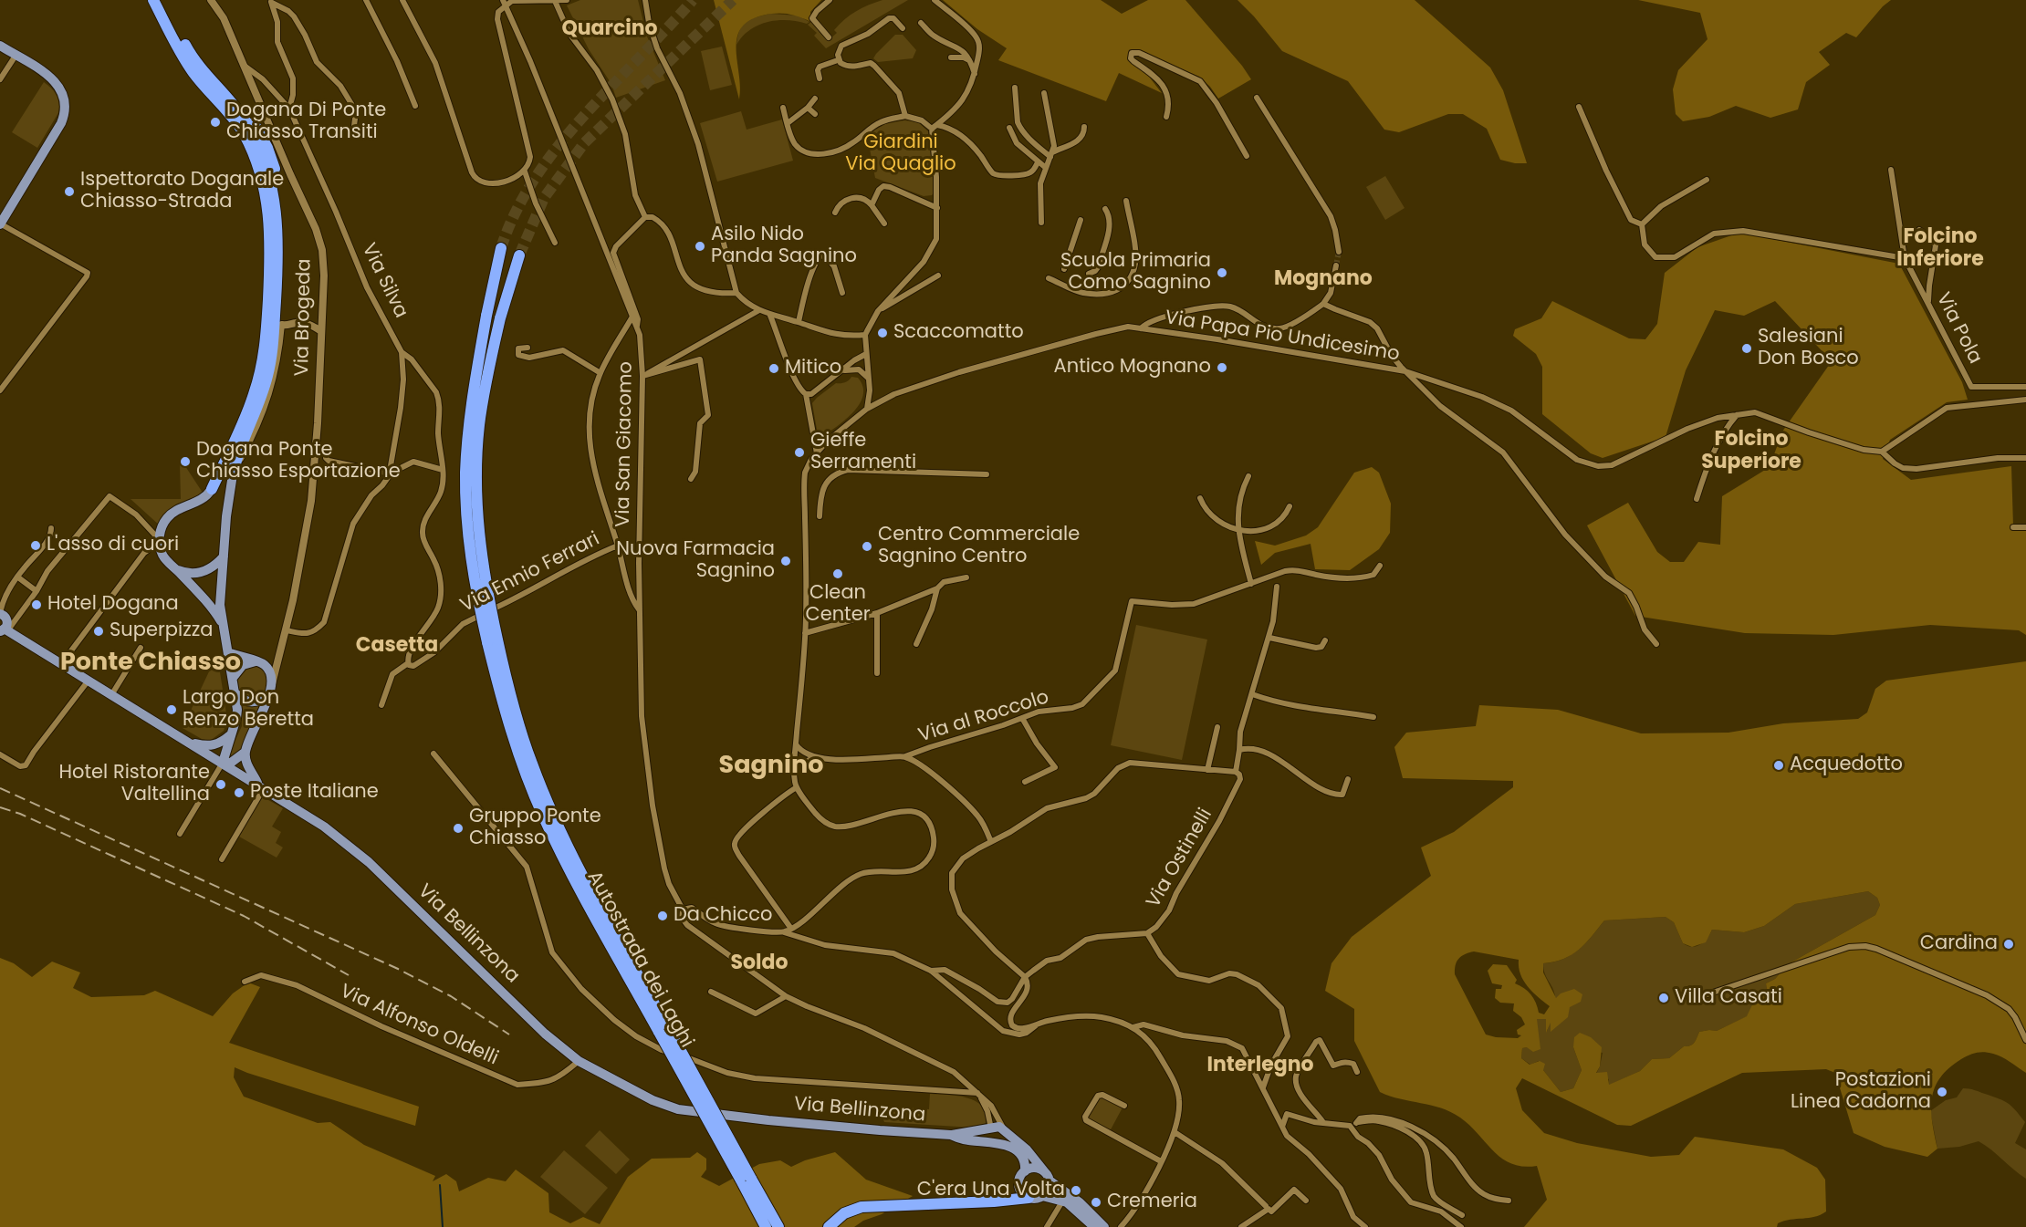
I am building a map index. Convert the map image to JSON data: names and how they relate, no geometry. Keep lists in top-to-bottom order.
{
  "streets": {
    "highway": ["Autostrada dei Laghi"],
    "main road": ["Via Bellinzona"],
    "street": [
      "Via Silva",
      "Via Brogeda",
      "Via Pola",
      "Via Papa Pio Undicesimo",
      "Via San Giacomo",
      "Via Ennio Ferrari",
      "Via al Roccolo",
      "Via Ostinelli",
      "Via Alfonso Oldelli"
    ]
  },
  "crossings": [
    ["Via Silva", "Via Brogeda"],
    ["Via Silva", "Via Ennio Ferrari"],
    ["Via Bellinzona", "Via Alfonso Oldelli"]
  ],
  "districts": [
    "Quarcino",
    "Folcino Inferiore",
    "Mognano",
    "Folcino Superiore",
    "Casetta",
    "Ponte Chiasso",
    "Sagnino",
    "Soldo",
    "Interlegno"
  ],
  "parks": ["Giardini Via Quaglio"],
  "places": [
    "Dogana Di Ponte Chiasso Transiti",
    "Ispettorato Doganale Chiasso-Strada",
    "Asilo Nido Panda Sagnino",
    "Scuola Primaria Como Sagnino",
    "Scaccomatto",
    "Salesiani Don Bosco",
    "Antico Mognano",
    "Mitico",
    "Gieffe Serramenti",
    "Dogana Ponte Chiasso Esportazione",
    "L'asso di cuori",
    "Centro Commerciale Sagnino Centro",
    "Nuova Farmacia Sagnino",
    "Clean Center",
    "Hotel Dogana",
    "Superpizza",
    "Largo Don Renzo Beretta",
    "Acquedotto",
    "Hotel Ristorante Valtellina",
    "Poste Italiane",
    "Gruppo Ponte Chiasso",
    "Da Chicco",
    "Cardina",
    "Villa Casati",
    "Postazioni Linea Cadorna",
    "C'era Una Volta",
    "Cremeria"
  ]
}
